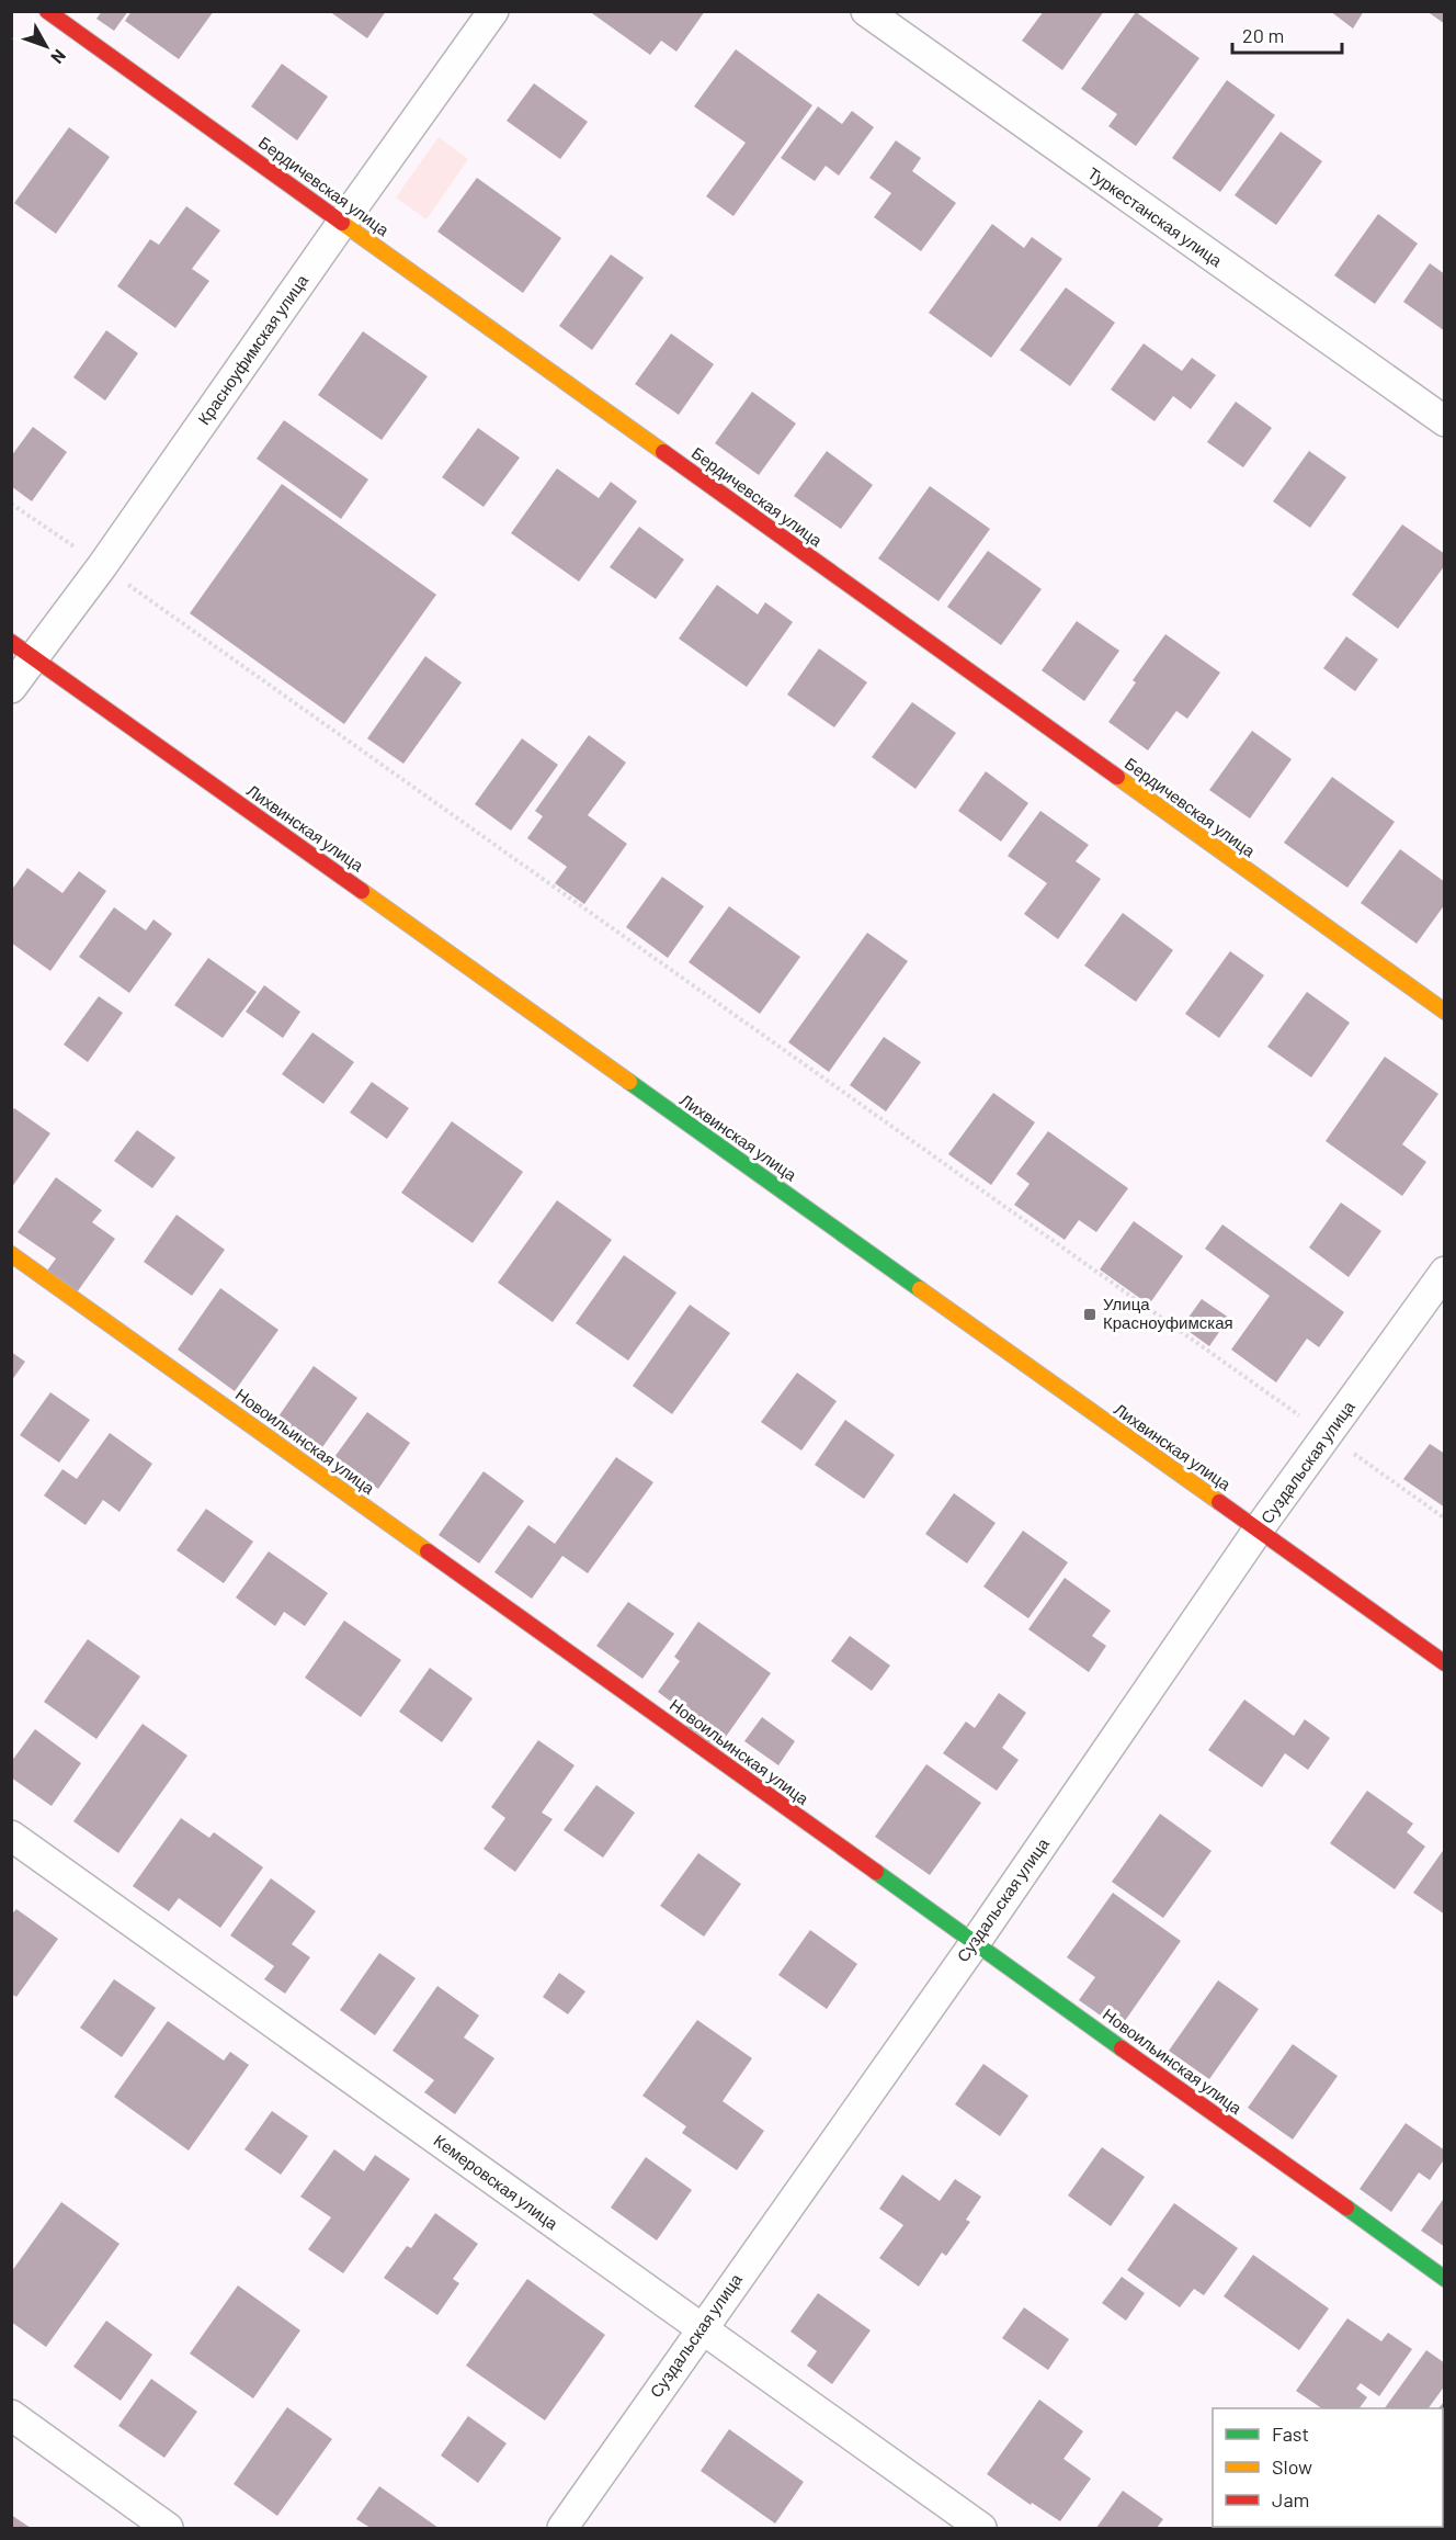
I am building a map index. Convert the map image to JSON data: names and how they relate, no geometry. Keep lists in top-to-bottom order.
{
  "streets": {
    "street": [
      "Бердичевская улица",
      "Туркестанская улица",
      "Красноуфимская улица",
      "Лихвинская улица",
      "Новоильинская улица",
      "Суздальская улица",
      "Кемеровская улица"
    ]
  },
  "crossings": [
    ["Бердичевская улица", "Красноуфимская улица"],
    ["Красноуфимская улица", "Лихвинская улица"],
    ["Лихвинская улица", "Суздальская улица"],
    ["Новоильинская улица", "Суздальская улица"],
    ["Суздальская улица", "Кемеровская улица"]
  ],
  "places": {
    "transit": ["Улица Красноуфимская"]
  },
  "legend": ["Fast", "Slow", "Jam"],
  "scale_bar": "20 m",
  "north": "bottom right"
}
